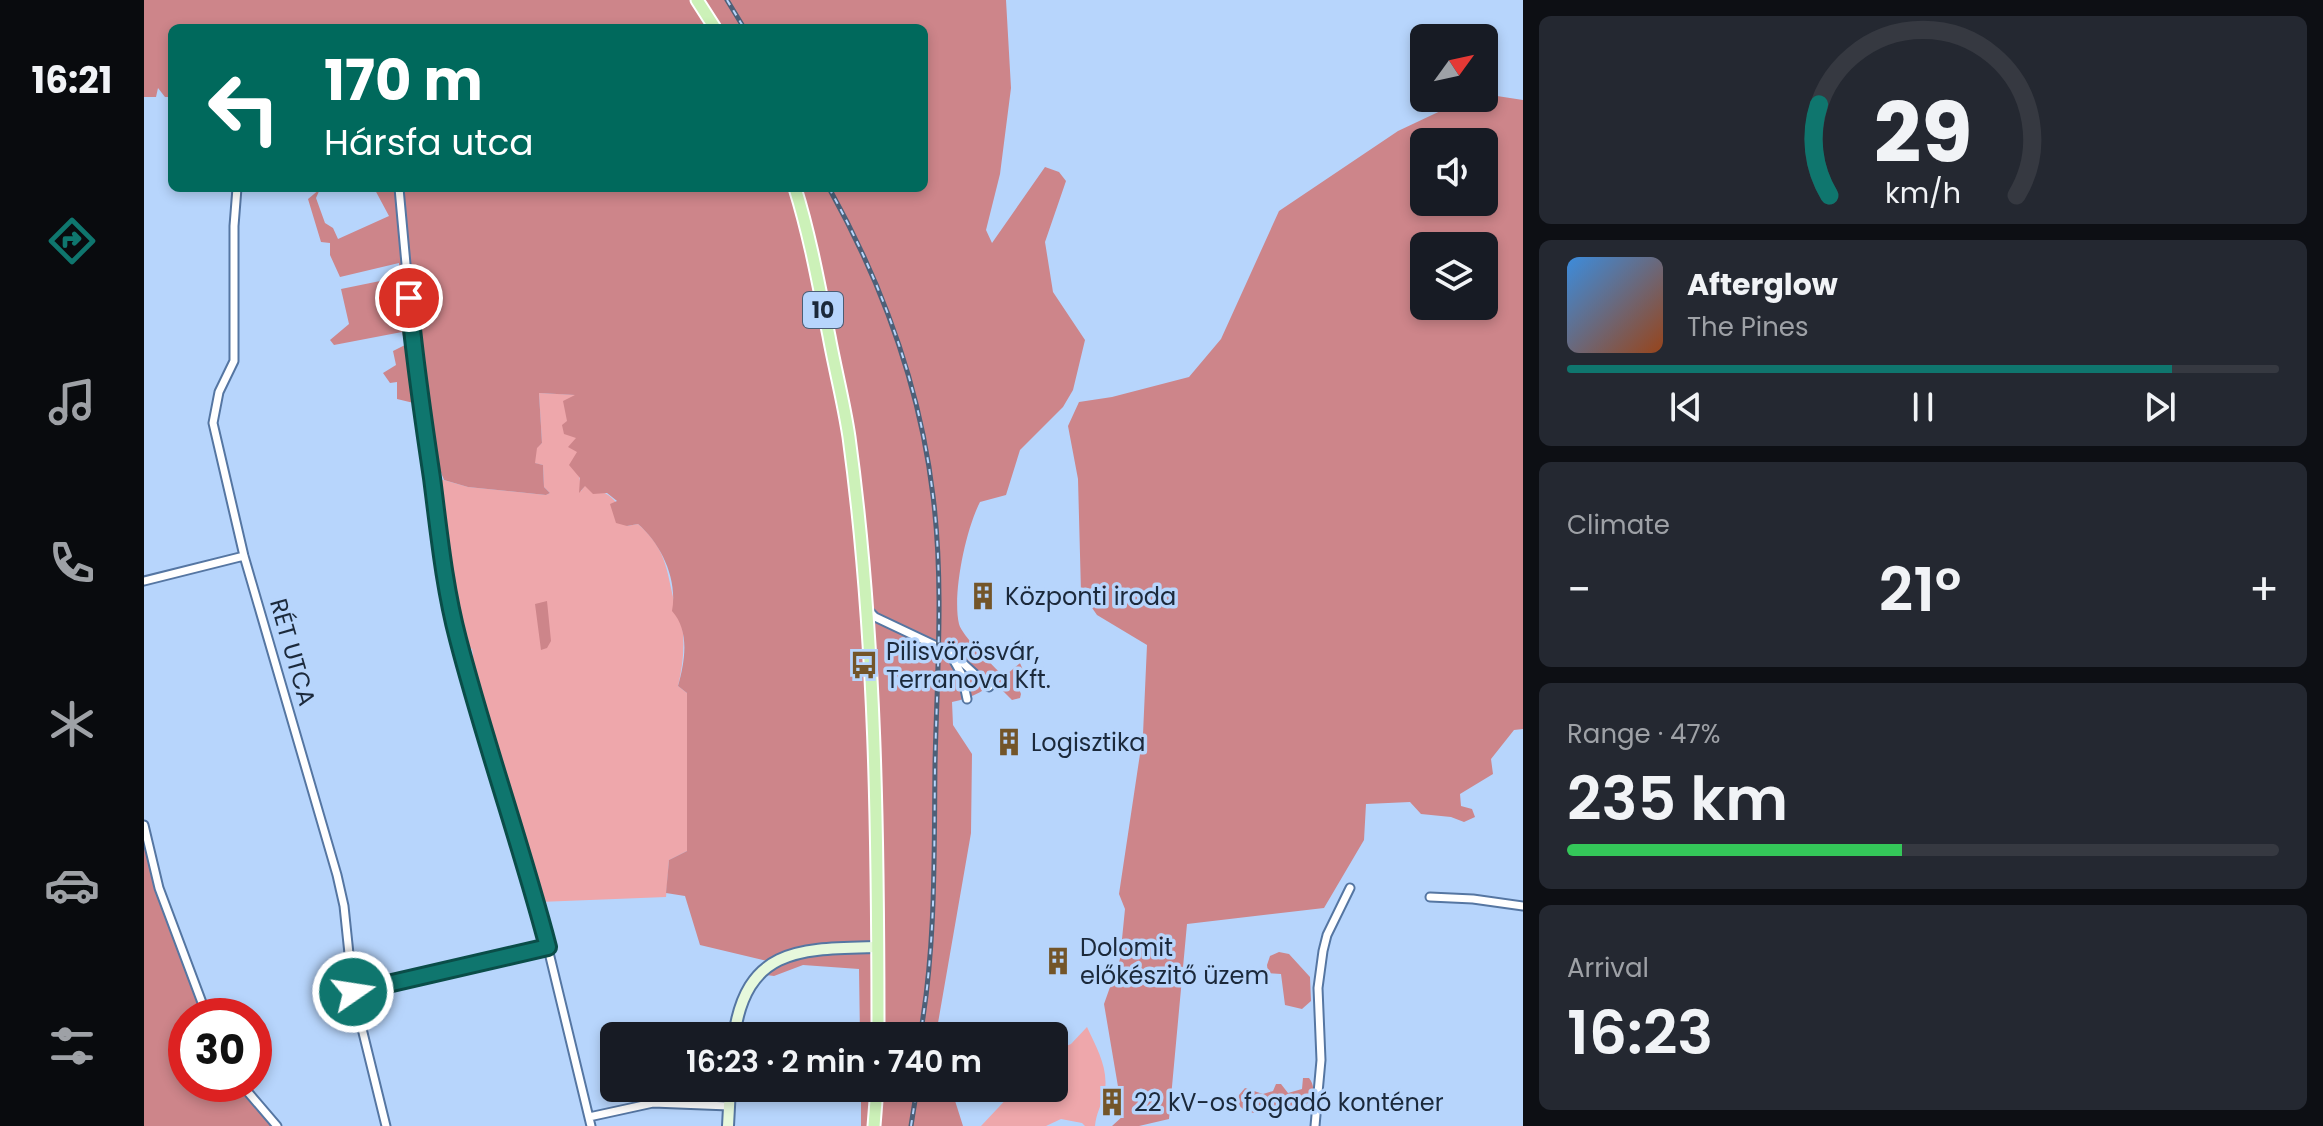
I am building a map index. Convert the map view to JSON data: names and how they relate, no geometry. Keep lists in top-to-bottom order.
{
  "streets": {
    "main road": ["10"],
    "street": ["RÉT UTCA"]
  },
  "places": {
    "building": [
      "Központi iroda",
      "Logisztika",
      "Dolomit előkészitő üzem",
      "22 kV-os fogadó konténer"
    ],
    "bus stop": ["Pilisvörösvár, Terranova Kft."]
  },
  "north": "top right",
  "page": {
    "tabs": "16:21",
    "turn": ["170 m", "Hársfa utca"],
    "song": ["Afterglow", "The Pines"],
    "tile": [
      "Climate",
      ["Range · 47%", "235 km"],
      ["Arrival", "16:23"]
    ],
    "heat": ["−", "21°", "+"],
    "limit": "30",
    "trip": "16:23 · 2 min · 740 m",
    "gauge": ["29", "km/h"]
  }
}
